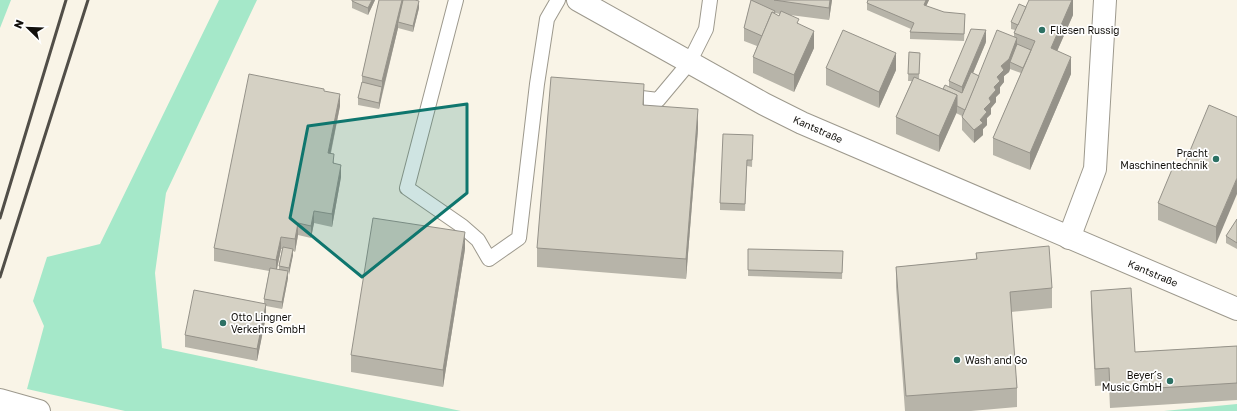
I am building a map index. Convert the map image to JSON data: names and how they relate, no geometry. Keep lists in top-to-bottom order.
{
  "streets": {
    "street": ["Kantstraße"]
  },
  "places": [
    "Fliesen Russig",
    "Pracht Maschinentechnik",
    "Otto Lingner Verkehrs GmbH",
    "Wash and Go",
    "Beyer´s Music GmbH"
  ],
  "north": "top left"
}
